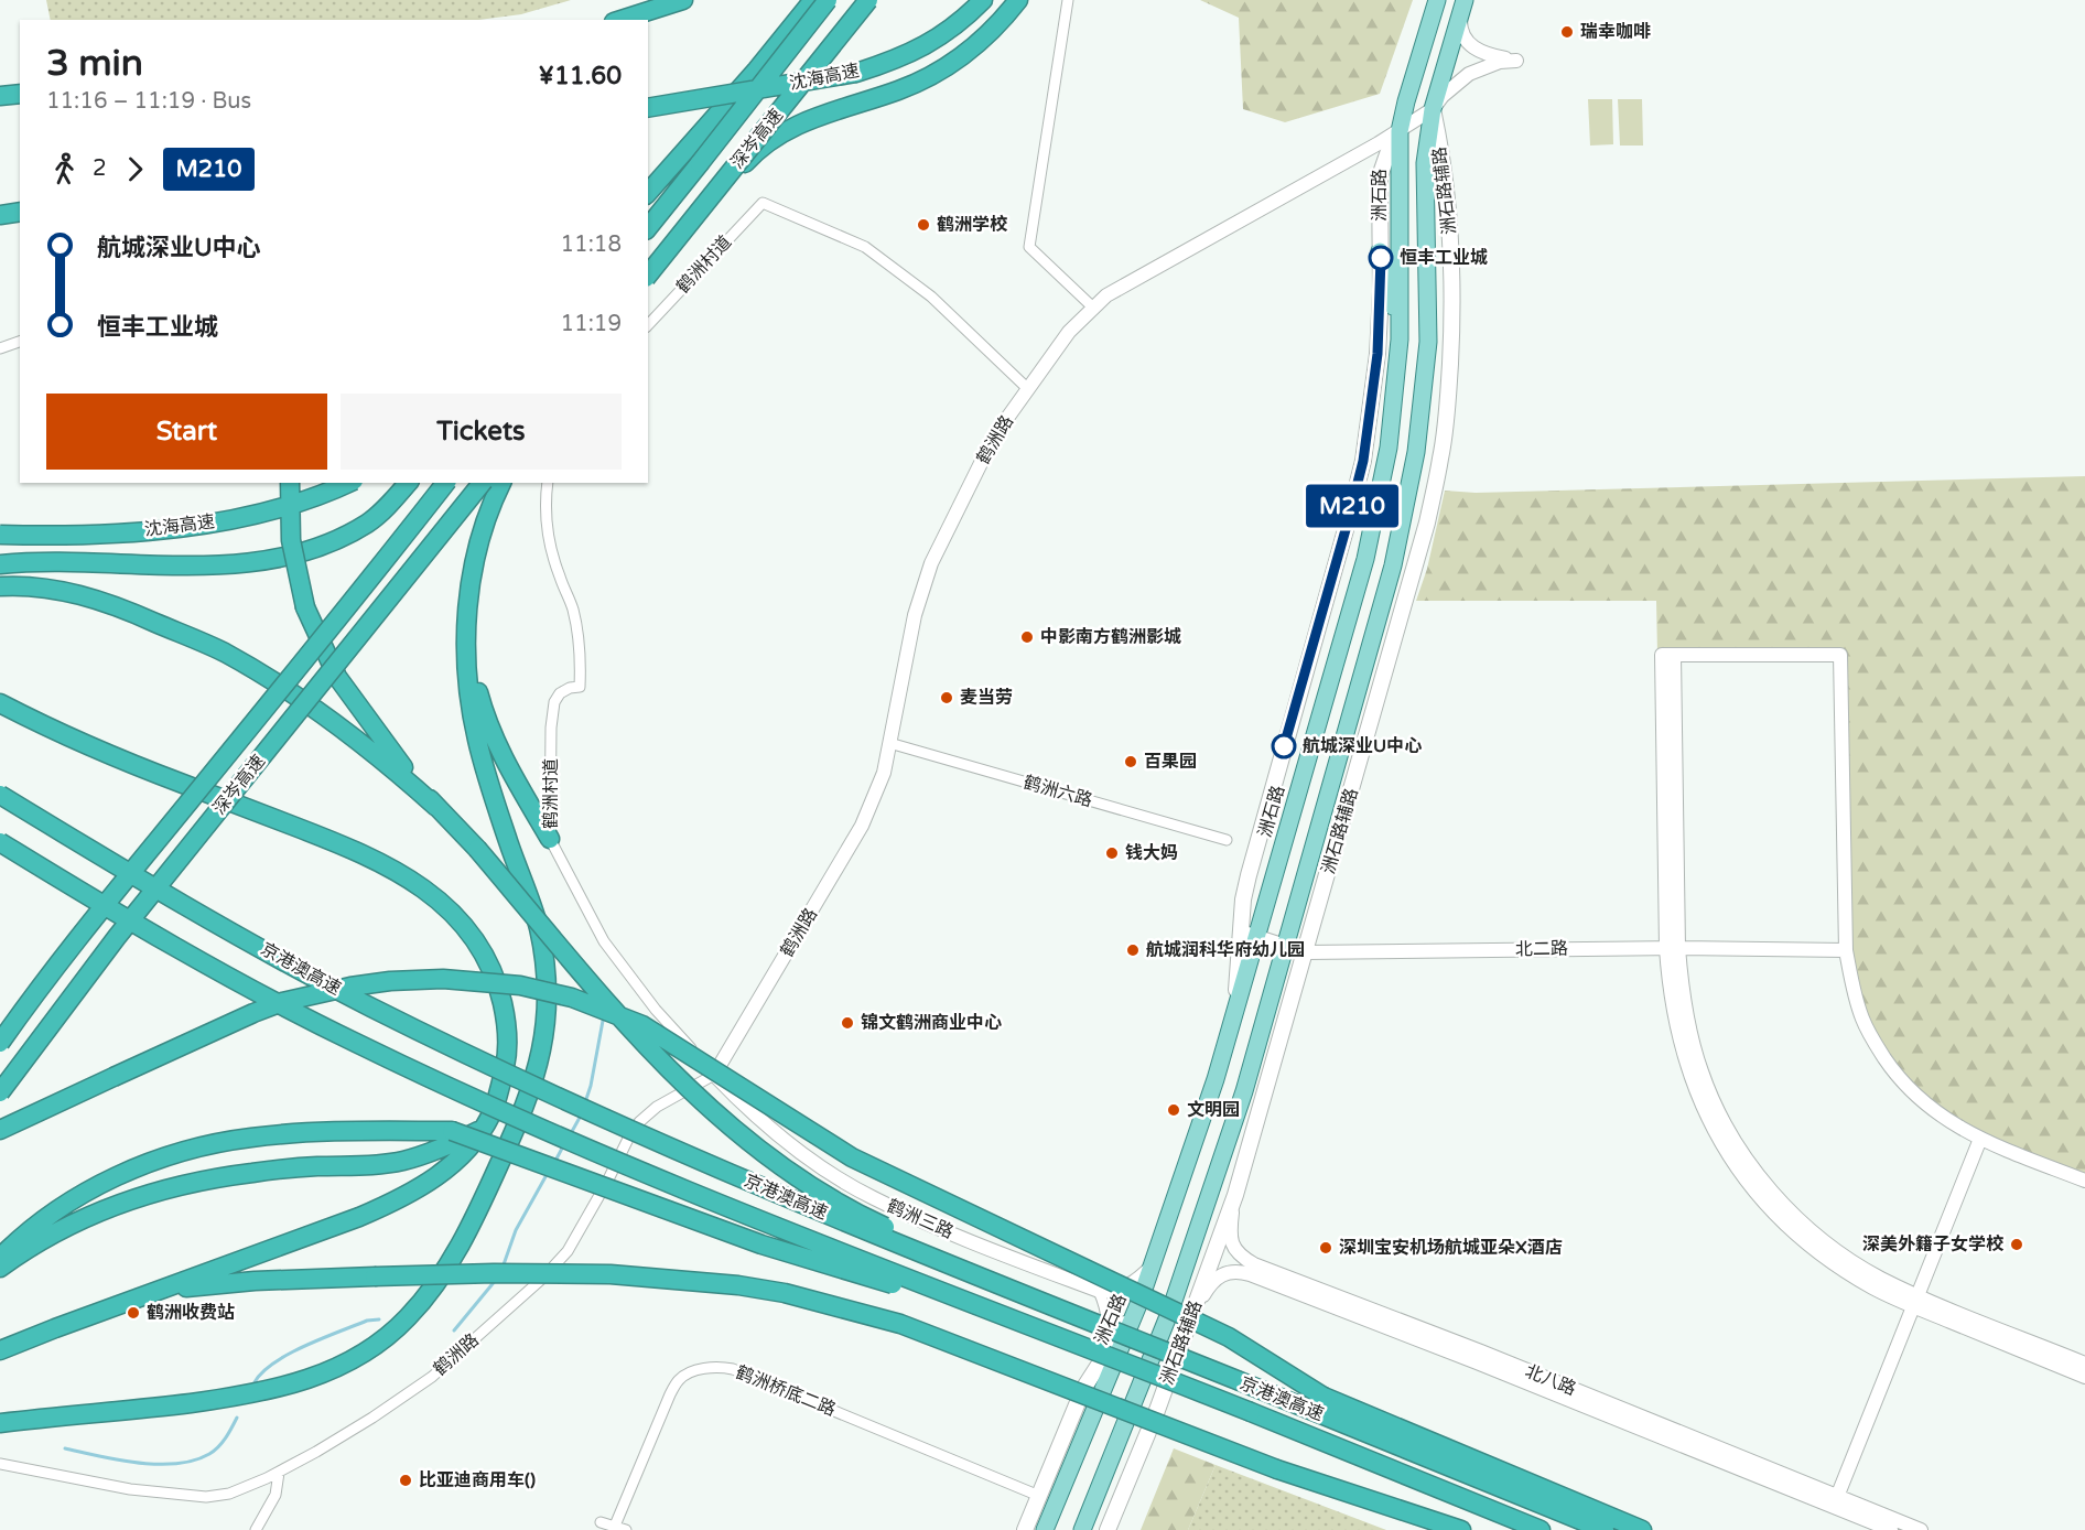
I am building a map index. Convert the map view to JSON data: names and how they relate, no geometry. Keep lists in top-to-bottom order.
{
  "streets": {
    "highway": ["沈海高速", "深岑高速", "京港澳高速"],
    "main road": ["洲石路辅路", "洲石路"],
    "street": [
      "鹤洲村道",
      "鹤洲路",
      "鹤洲六路",
      "北二路",
      "鹤洲三路",
      "北八路",
      "鹤洲桥底二路"
    ]
  },
  "crossings": [
    ["洲石路辅路", "鹤洲路"],
    ["洲石路辅路", "北二路"],
    ["洲石路辅路", "北八路"],
    ["洲石路", "鹤洲路"],
    ["洲石路", "北二路"],
    ["鹤洲村道", "鹤洲路"],
    ["鹤洲村道", "鹤洲三路"],
    ["鹤洲路", "鹤洲六路"],
    ["鹤洲路", "鹤洲三路"]
  ],
  "places": [
    "瑞幸咖啡",
    "鹤洲学校",
    "恒丰工业城",
    "中影南方鹤洲影城",
    "麦当劳",
    "航城深业U中心",
    "百果园",
    "钱大妈",
    "航城润科华府幼儿园",
    "锦文鹤洲商业中心",
    "文明园",
    "深美外籍子女学校",
    "深圳宝安机场航城亚朵X酒店",
    "鹤洲收费站",
    "比亚迪商用车()"
  ],
  "lines": ["bus line M210"],
  "page": {
    "on_map": "M210",
    "heading": ["3 min", "11:16 – 11:19 · Bus", "¥11.60"],
    "legs": ["2", "M210"],
    "list": [
      {
        "name": "航城深业U中心",
        "value": "11:18"
      },
      {
        "name": "恒丰工业城",
        "value": "11:19"
      }
    ],
    "buttons": ["Start", "Tickets"]
  }
}
